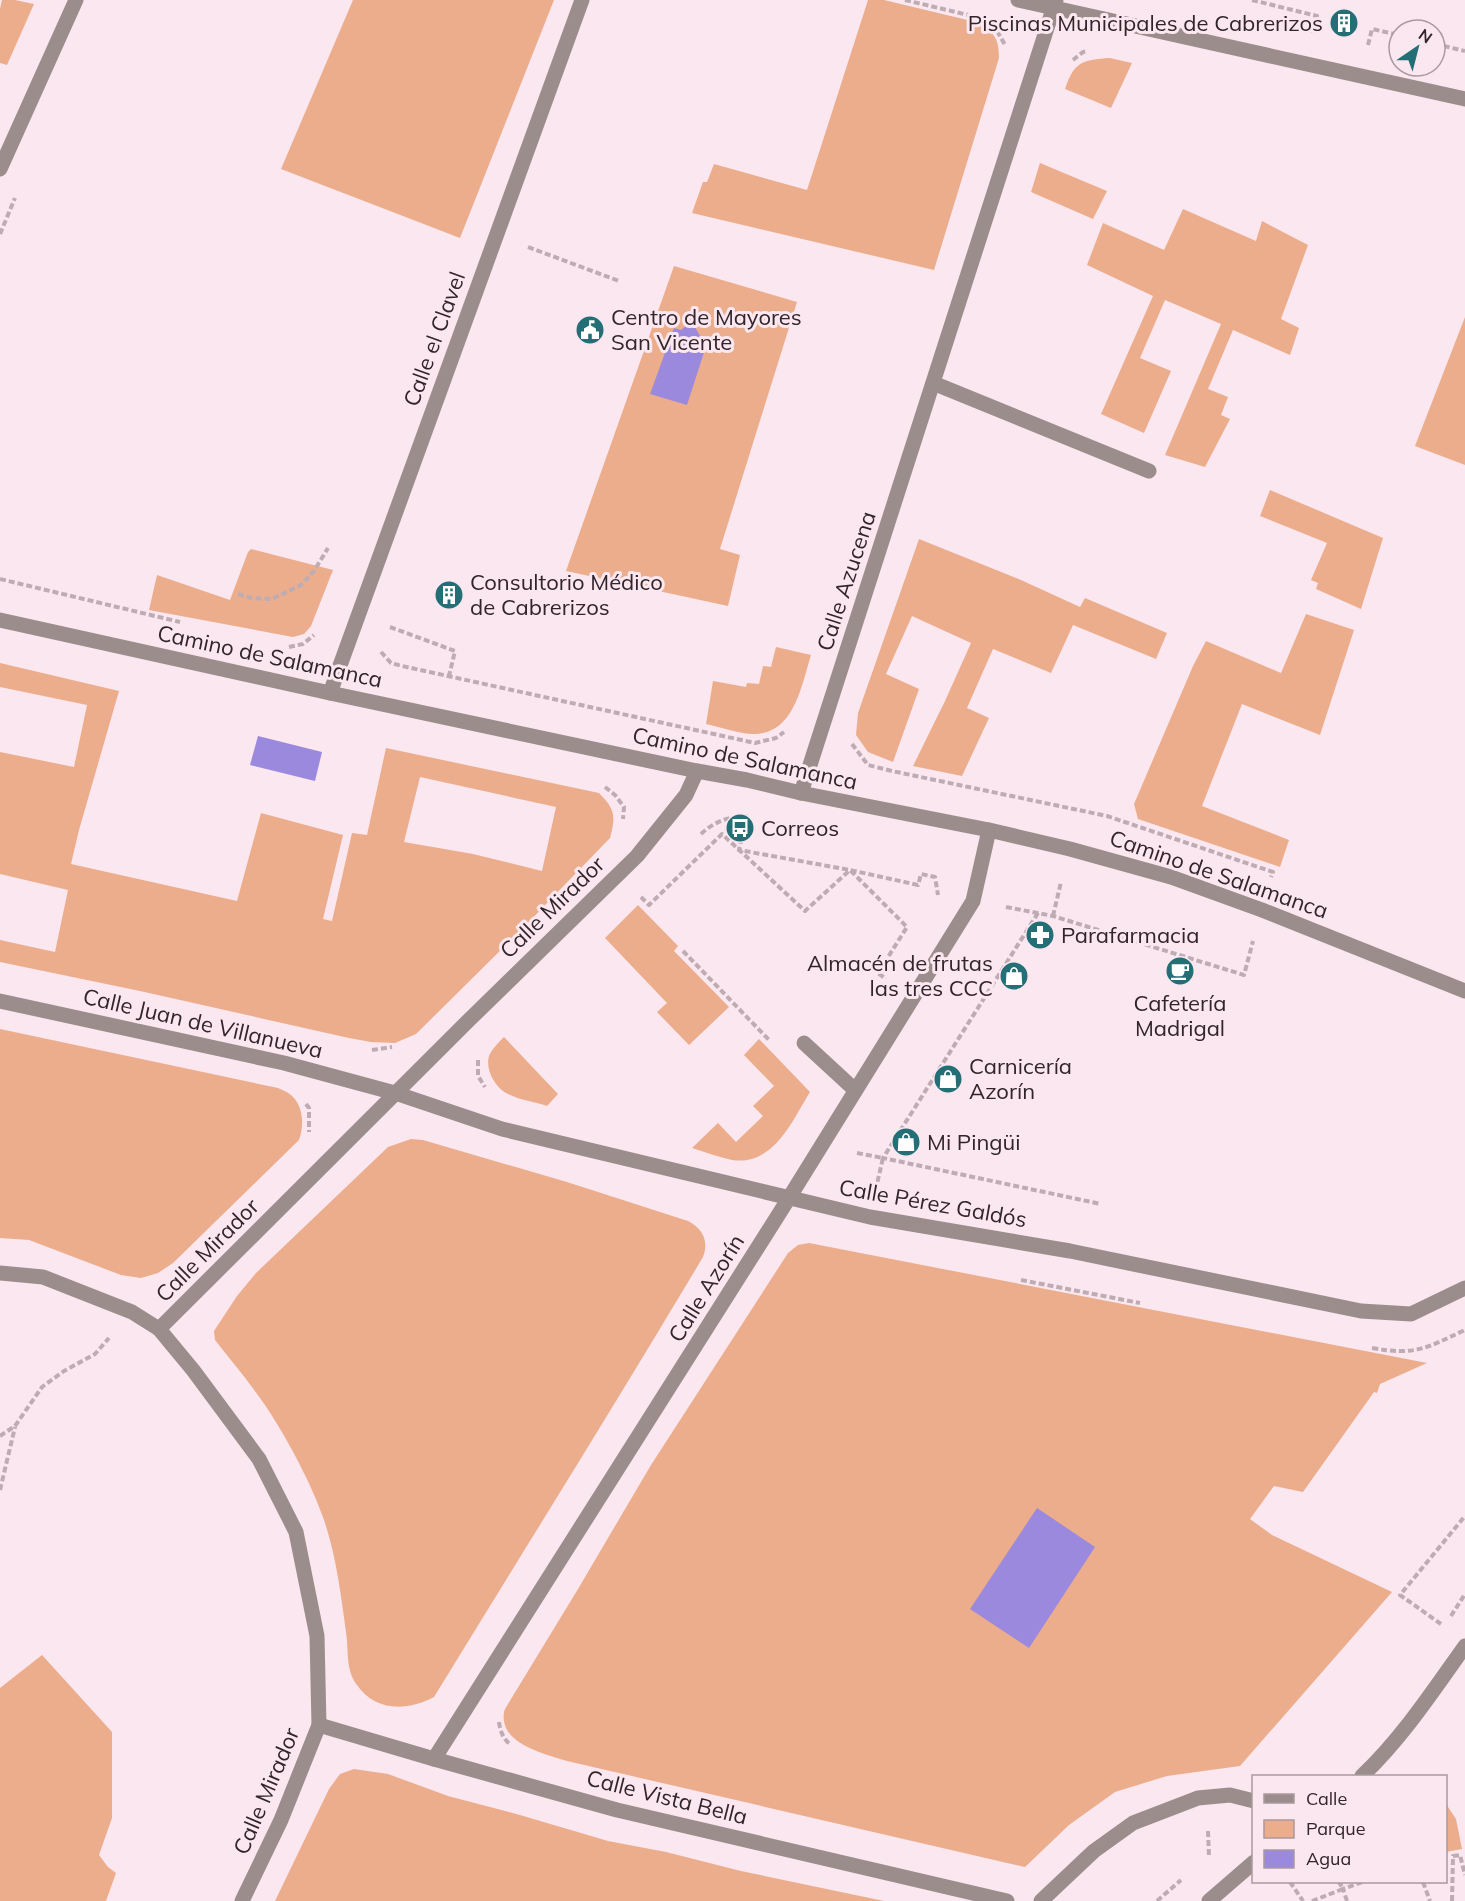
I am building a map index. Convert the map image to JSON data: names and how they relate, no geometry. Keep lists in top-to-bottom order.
{
  "streets": {
    "street": [
      "Calle el Clavel",
      "Calle Azucena",
      "Camino de Salamanca",
      "Calle Mirador",
      "Calle Juan de Villanueva",
      "Calle Pérez Galdós",
      "Calle Azorín",
      "Calle Vista Bella"
    ]
  },
  "crossings": [
    ["Calle el Clavel", "Camino de Salamanca"],
    ["Calle Azucena", "Camino de Salamanca"],
    ["Camino de Salamanca", "Calle Mirador"],
    ["Camino de Salamanca", "Calle Azorín"],
    ["Calle Mirador", "Calle Juan de Villanueva"],
    ["Calle Mirador", "Calle Pérez Galdós"],
    ["Calle Mirador", "Calle Vista Bella"],
    ["Calle Juan de Villanueva", "Calle Pérez Galdós"],
    ["Calle Pérez Galdós", "Calle Azorín"],
    ["Calle Azorín", "Calle Vista Bella"]
  ],
  "places": {
    "building": ["Piscinas Municipales de Cabrerizos", "Consultorio Médico de Cabrerizos"],
    "public building": ["Centro de Mayores San Vicente"],
    "bus stop": ["Correos"],
    "pharmacy": ["Parafarmacia"],
    "cafe": ["Cafetería Madrigal"],
    "shop": ["Almacén de frutas las tres CCC", "Carnicería Azorín", "Mi Pingüi"]
  },
  "legend": ["Calle", "Parque", "Agua"],
  "north": "top right"
}
